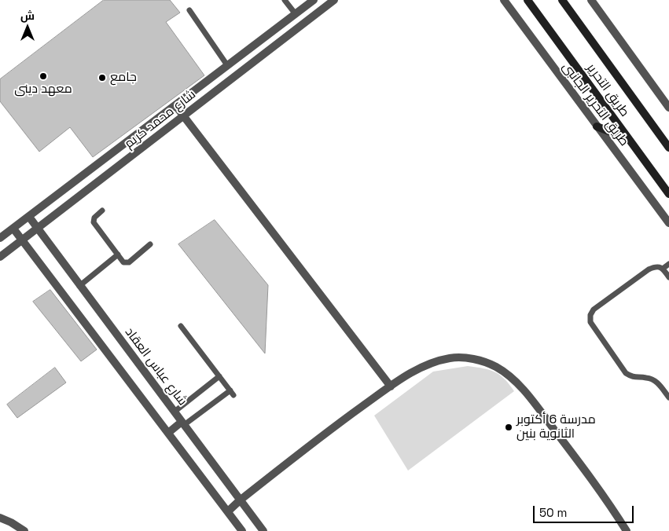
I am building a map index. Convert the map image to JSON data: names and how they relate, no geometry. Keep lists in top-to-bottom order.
{
  "streets": {
    "street": [
      "طريق التحرير",
      "طريق التحرير الجانبى",
      "شارع محمد كريم",
      "شارع عباس العقاد"
    ]
  },
  "crossings": [
    ["شارع محمد كريم", "شارع عباس العقاد"]
  ],
  "places": ["معهد دينى", "جامع", "مدرسة 6 أكتوبر الثانوية بنين"],
  "scale_bar": "50 m",
  "north": "top"
}
